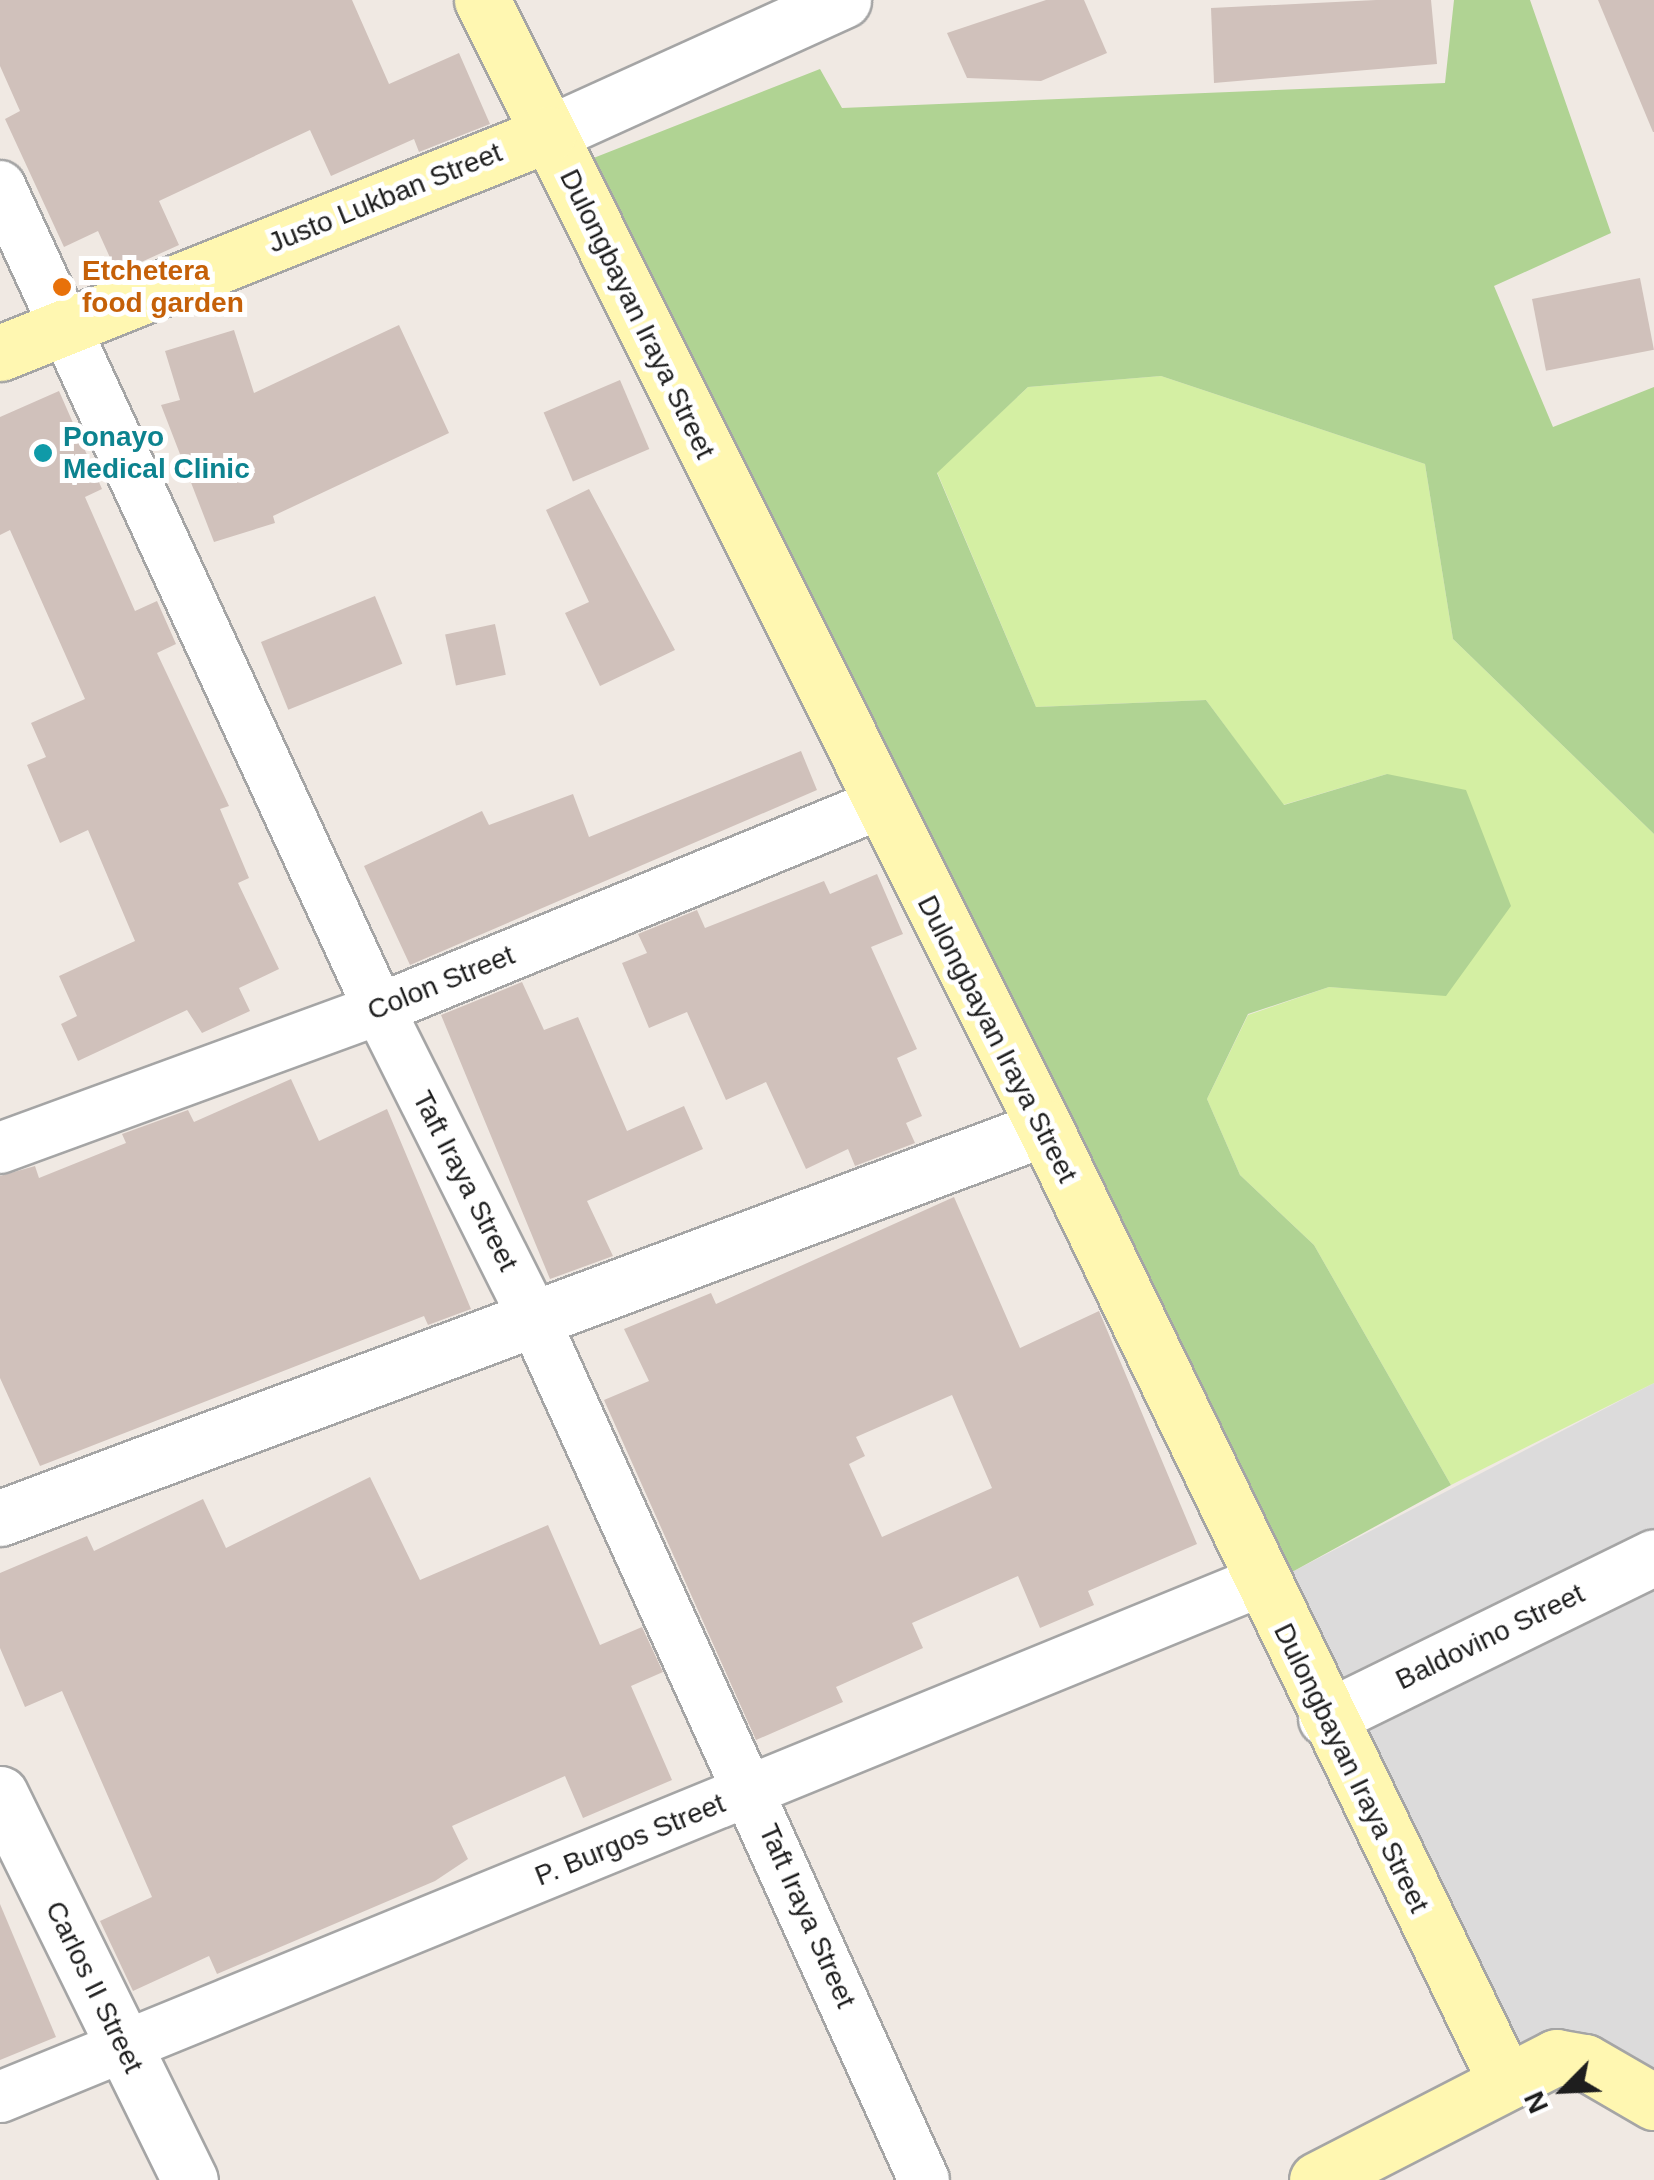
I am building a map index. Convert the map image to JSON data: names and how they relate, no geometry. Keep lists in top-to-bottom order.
{
  "streets": {
    "main road": ["Justo Lukban Street", "Dulongbayan Iraya Street"],
    "street": [
      "Colon Street",
      "Taft Iraya Street",
      "Baldovino Street",
      "P. Burgos Street",
      "Carlos II Street"
    ]
  },
  "crossings": [
    ["Justo Lukban Street", "Dulongbayan Iraya Street"],
    ["Justo Lukban Street", "Taft Iraya Street"],
    ["Dulongbayan Iraya Street", "Colon Street"],
    ["Dulongbayan Iraya Street", "Baldovino Street"],
    ["Dulongbayan Iraya Street", "P. Burgos Street"],
    ["Colon Street", "Taft Iraya Street"],
    ["Taft Iraya Street", "P. Burgos Street"],
    ["P. Burgos Street", "Carlos II Street"]
  ],
  "places": ["Etchetera food garden", "Ponayo Medical Clinic"],
  "north": "bottom left"
}
